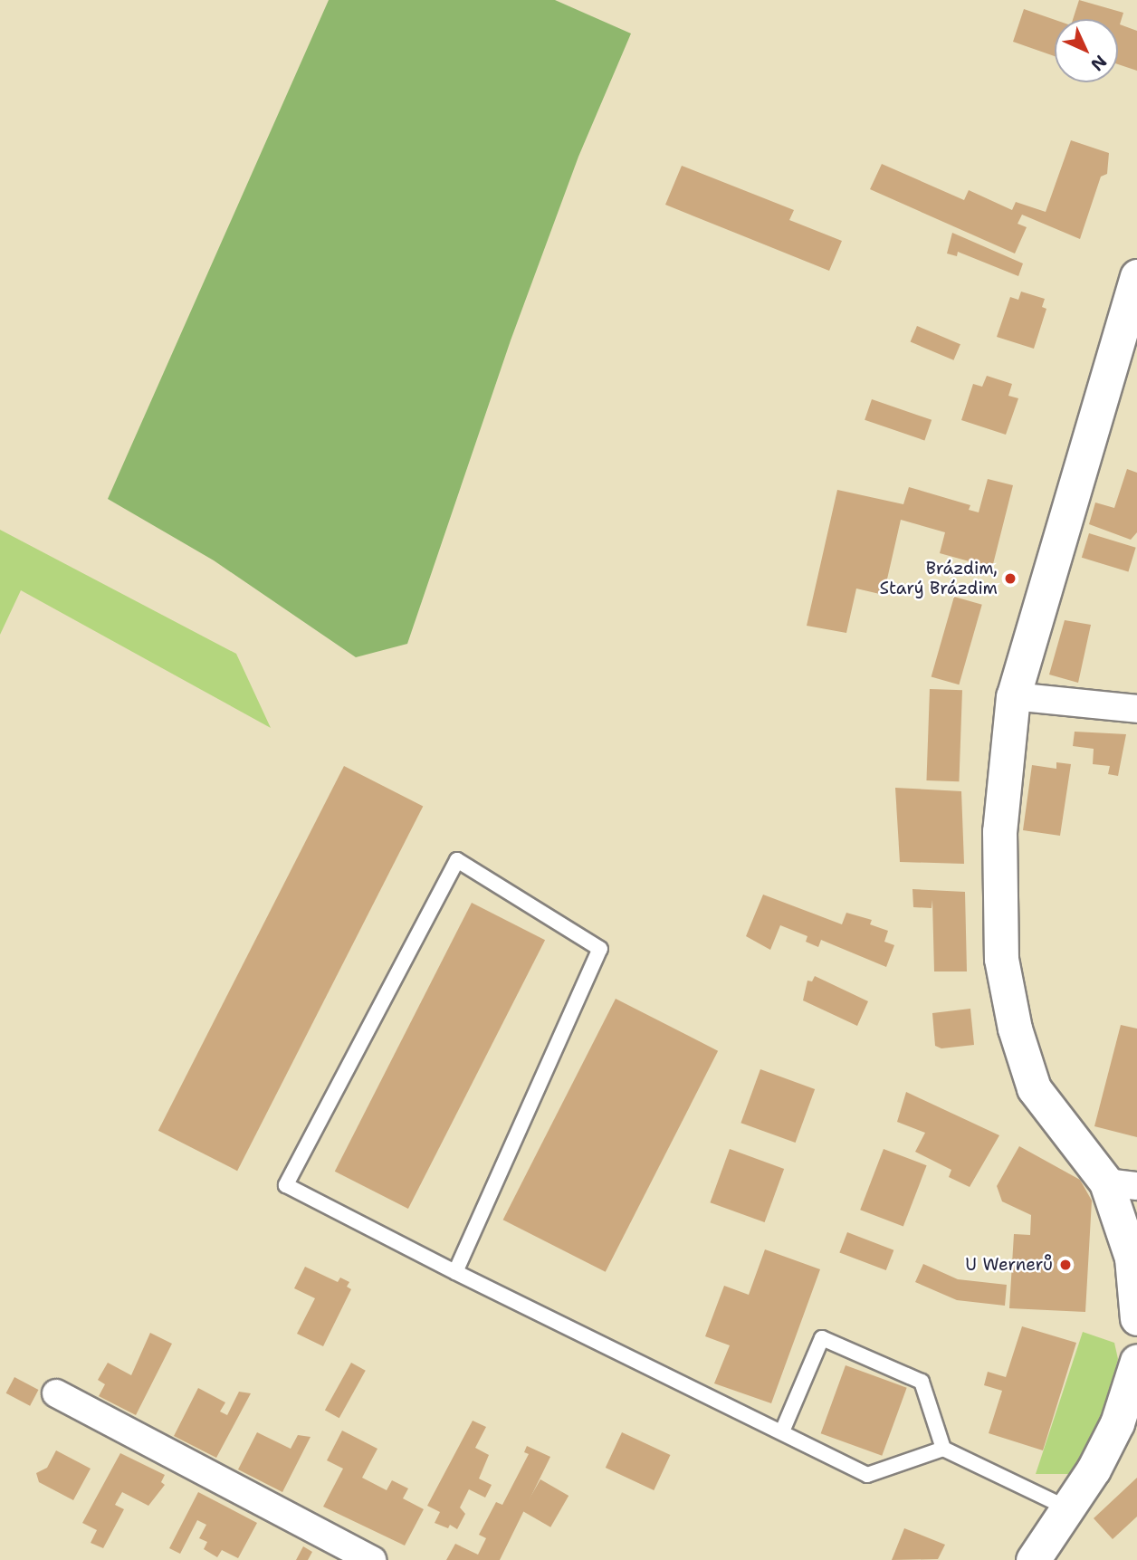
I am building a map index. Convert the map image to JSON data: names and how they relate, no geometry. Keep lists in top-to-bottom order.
{
  "places": ["Brázdim, Starý Brázdim", "U Wernerů"],
  "north": "bottom right"
}
